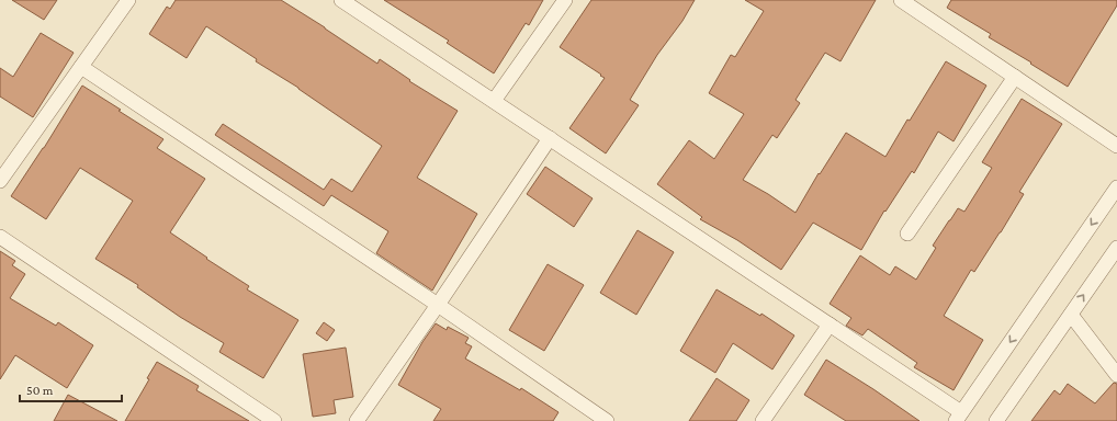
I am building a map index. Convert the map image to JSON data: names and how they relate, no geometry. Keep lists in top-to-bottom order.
{
  "scale_bar": "50 m"
}
